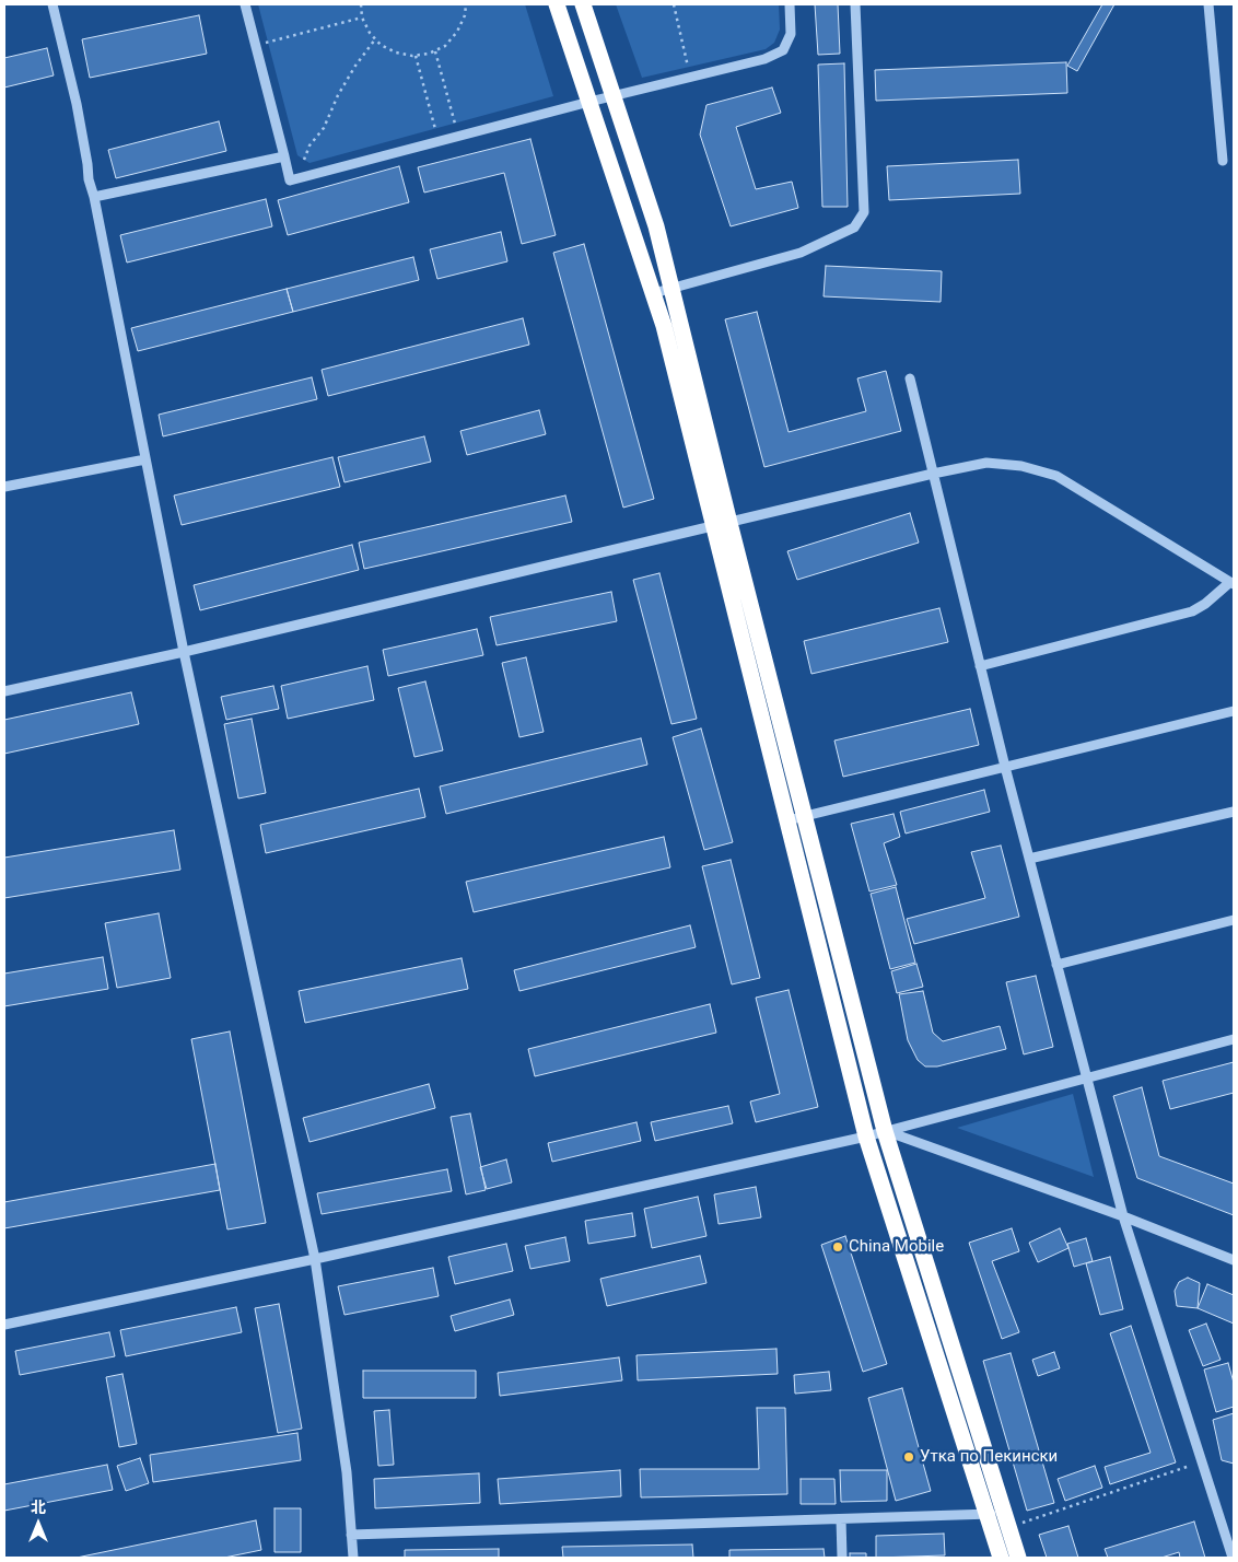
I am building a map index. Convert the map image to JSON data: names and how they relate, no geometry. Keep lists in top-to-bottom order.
{
  "places": ["China Mobile", "Утка по Пекински"],
  "north": "top"
}
